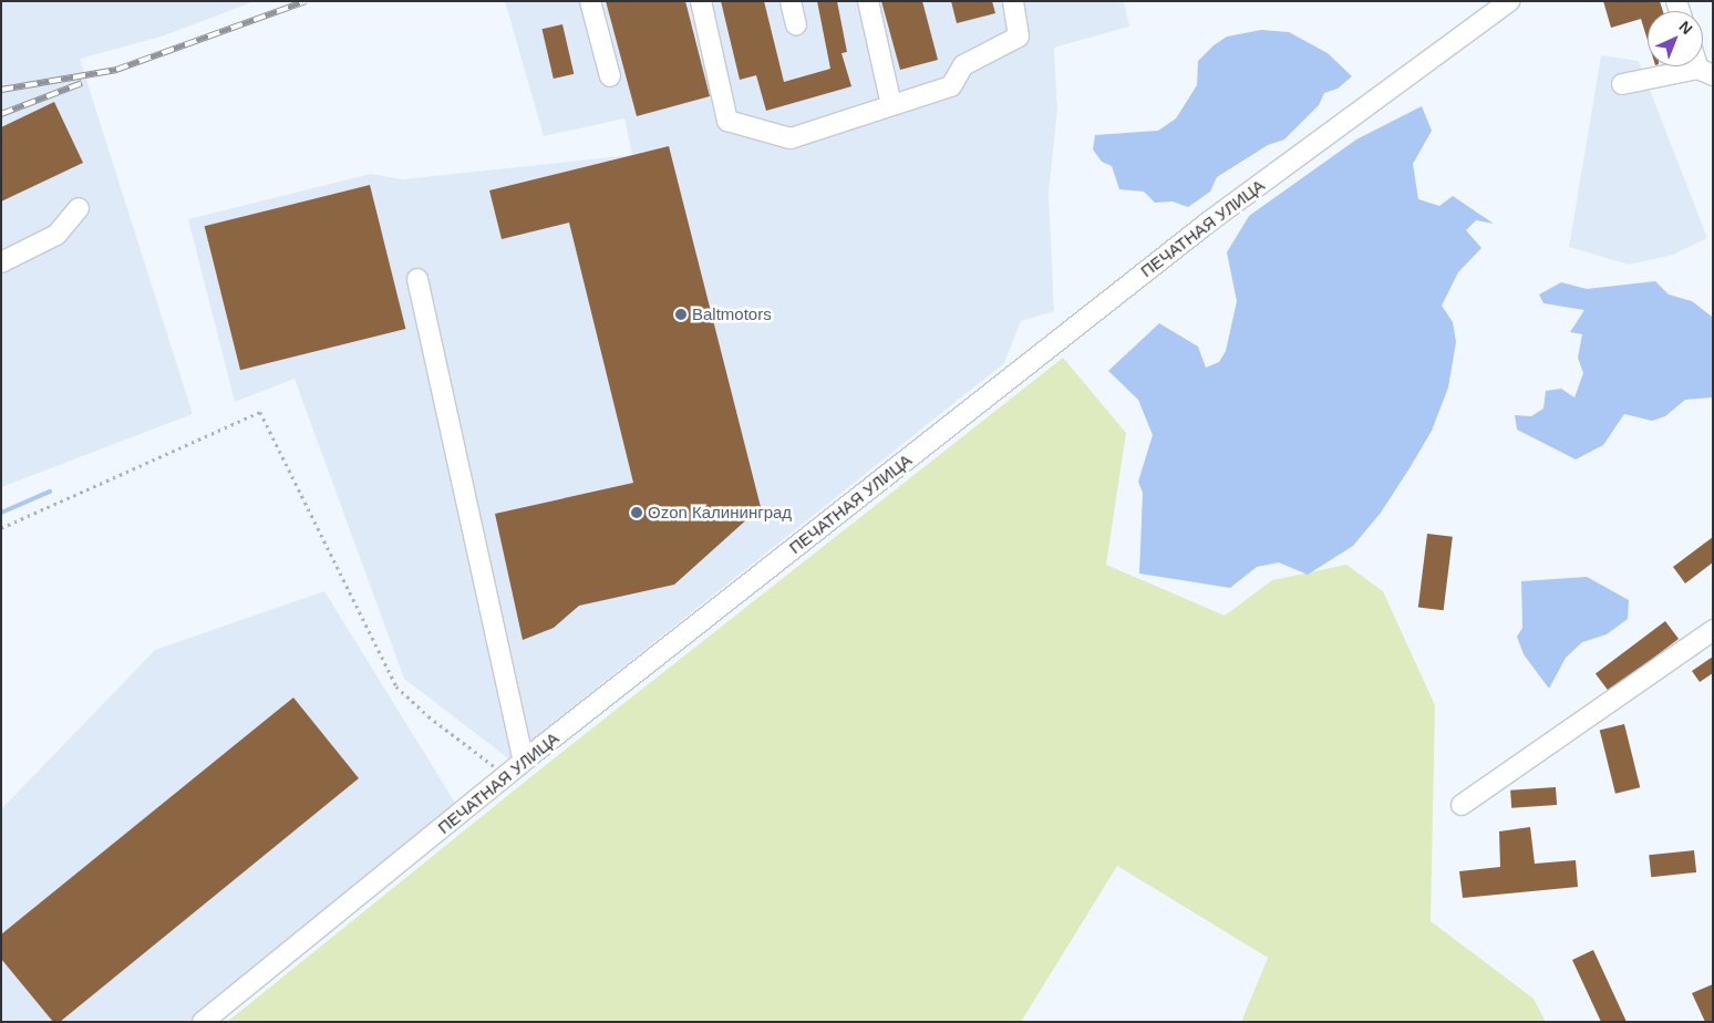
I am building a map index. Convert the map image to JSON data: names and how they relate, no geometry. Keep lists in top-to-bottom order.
{
  "streets": {
    "street": ["ПЕЧАТНАЯ УЛИЦА"]
  },
  "places": ["Baltmotors", "Ozon Калининград"],
  "north": "top right"
}
